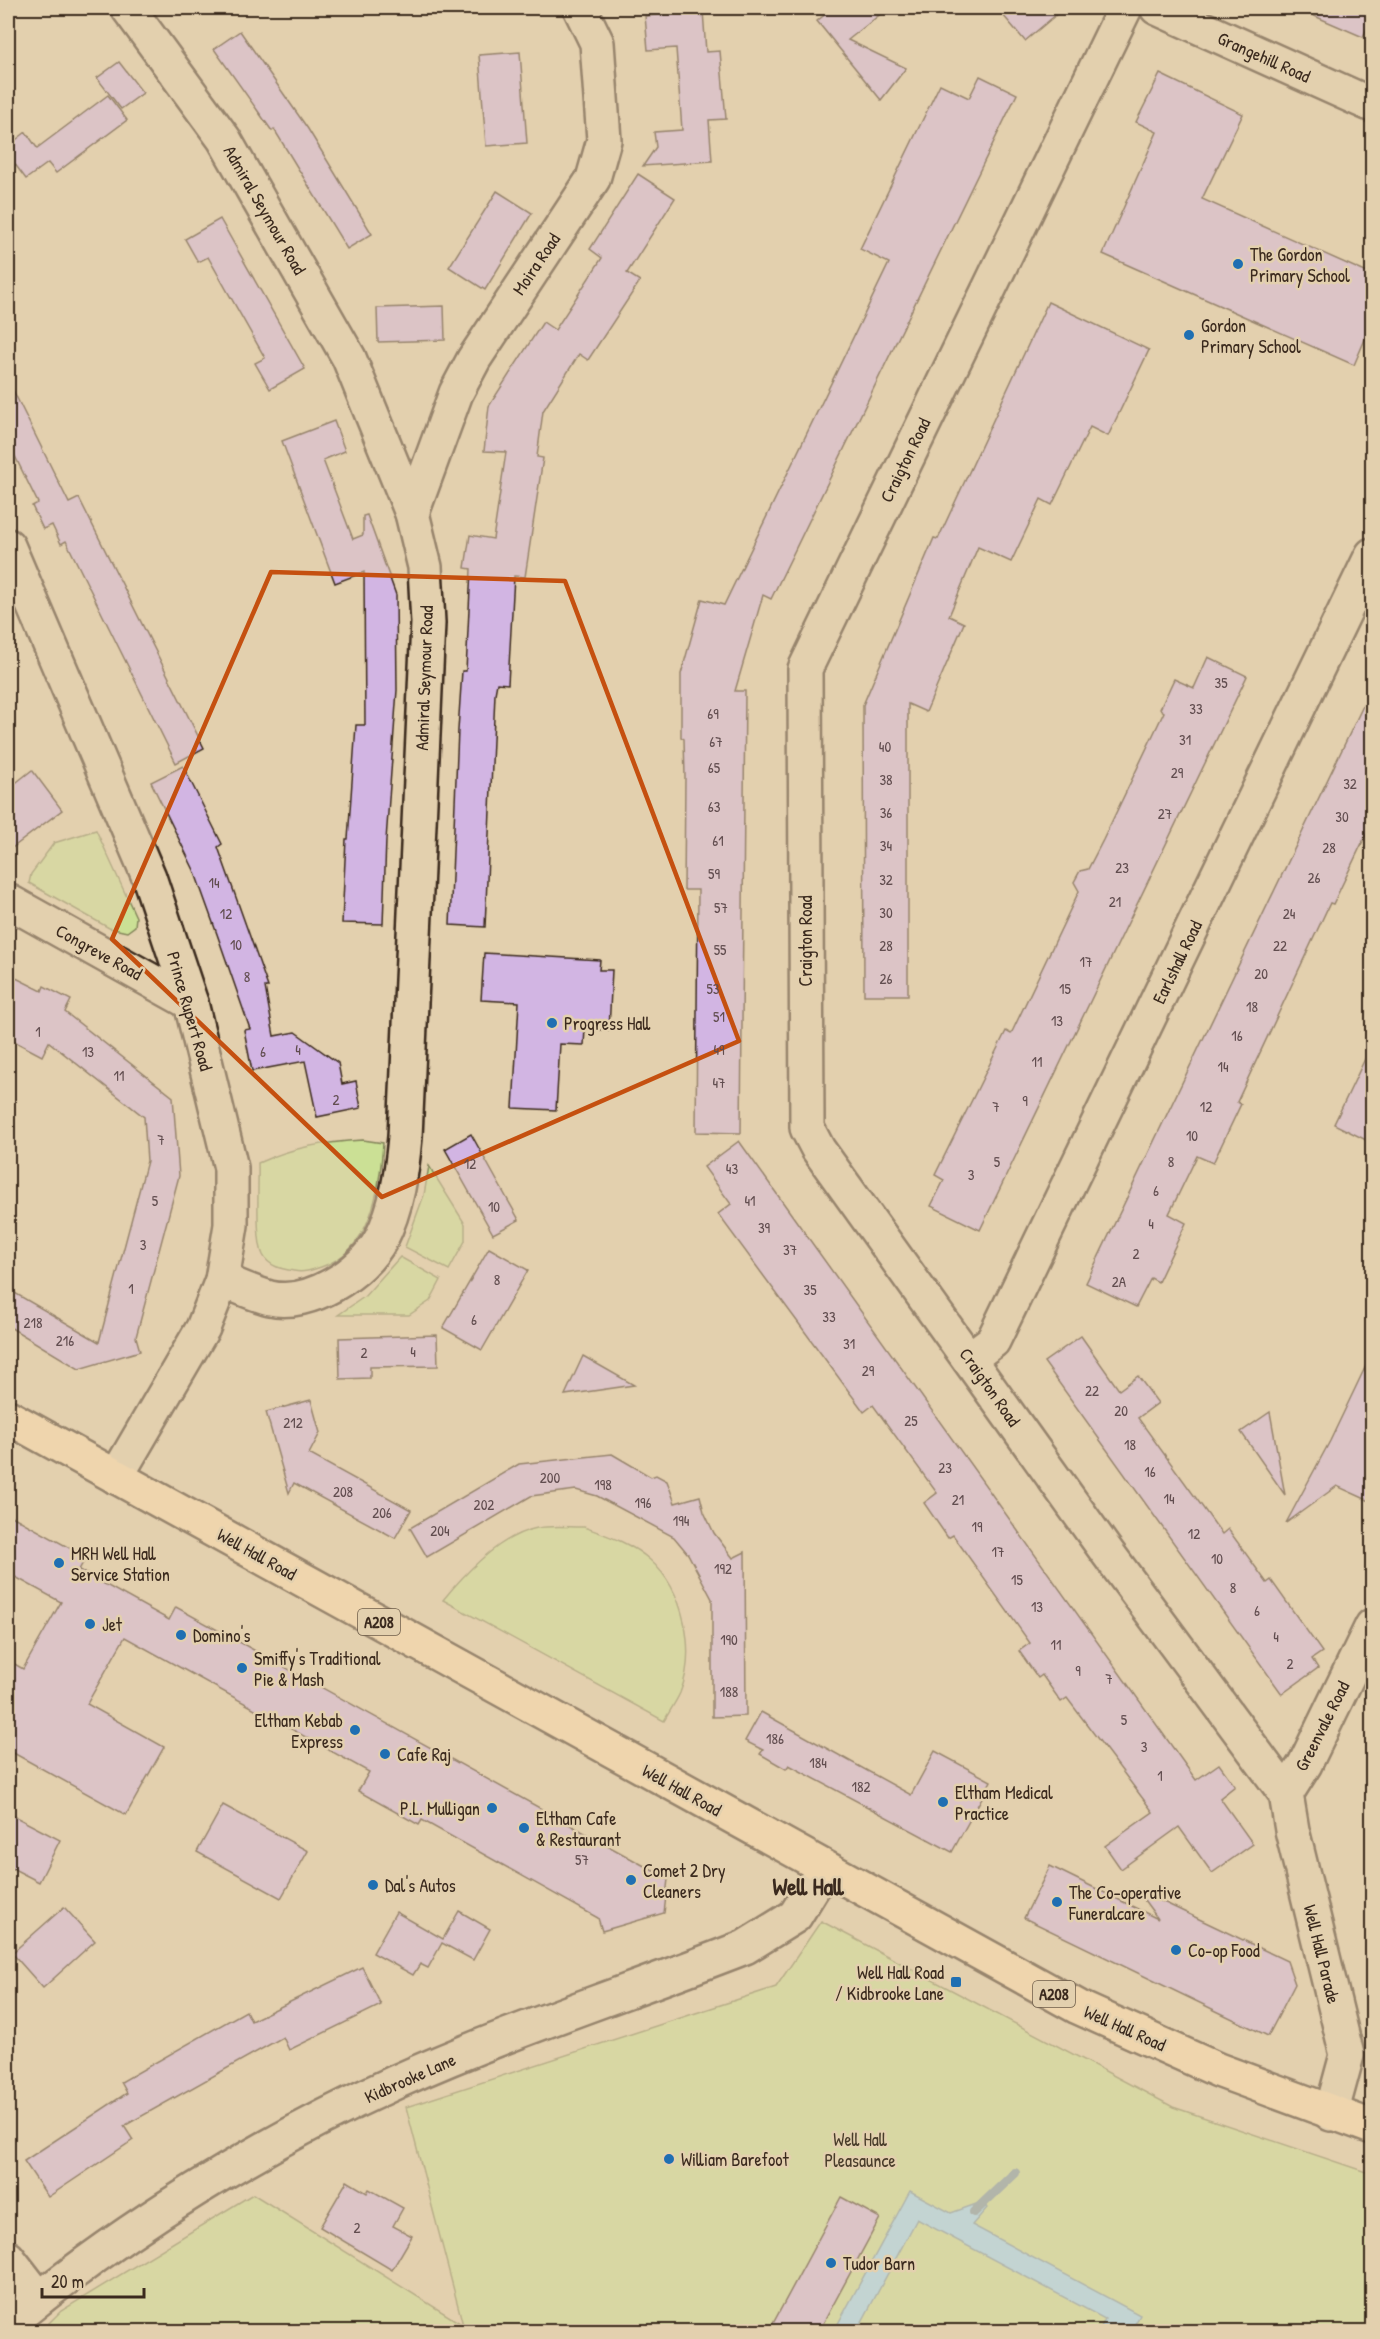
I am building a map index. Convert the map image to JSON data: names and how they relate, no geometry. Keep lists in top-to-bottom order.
{
  "streets": {
    "main road": ["Well Hall Road", "A208"],
    "street": [
      "Grangehill Road",
      "Admiral Seymour Road",
      "Moira Road",
      "Craigton Road",
      "Congreve Road",
      "Earlshall Road",
      "Prince Rupert Road",
      "Greenvale Road",
      "Well Hall Parade",
      "Kidbrooke Lane"
    ]
  },
  "crossings": [
    ["Admiral Seymour Road", "Moira Road"],
    ["Admiral Seymour Road", "Prince Rupert Road"],
    ["Craigton Road", "Earlshall Road"],
    ["Craigton Road", "Greenvale Road"],
    ["Craigton Road", "Well Hall Parade"],
    ["Congreve Road", "Prince Rupert Road"],
    ["Prince Rupert Road", "Well Hall Road"],
    ["Well Hall Road", "Well Hall Parade"],
    ["Well Hall Road", "Kidbrooke Lane"],
    ["Greenvale Road", "Well Hall Parade"]
  ],
  "districts": ["Well Hall"],
  "parks": ["Well Hall Pleasaunce"],
  "places": {
    "other": [
      "The Gordon Primary School",
      "Gordon Primary School",
      "Progress Hall",
      "MRH Well Hall Service Station",
      "Jet",
      "Domino's",
      "Smiffy's Traditional Pie & Mash",
      "Eltham Kebab Express",
      "Cafe Raj",
      "Eltham Medical Practice",
      "P.L. Mulligan",
      "Eltham Cafe & Restaurant",
      "Comet 2 Dry Cleaners",
      "Dal's Autos",
      "The Co-operative Funeralcare",
      "Co-op Food",
      "William Barefoot",
      "Tudor Barn"
    ],
    "transit": ["Well Hall Road / Kidbrooke Lane"]
  },
  "house_numbers": [
    "35",
    "33",
    "69",
    "31",
    "67",
    "40",
    "65",
    "29",
    "38",
    "32",
    "63",
    "36",
    "27",
    "30",
    "61",
    "34",
    "28",
    "23",
    "59",
    "26",
    "32",
    "14",
    "21",
    "57",
    "30",
    "12",
    "24",
    "10",
    "28",
    "22",
    "55",
    "17",
    "20",
    "8",
    "26",
    "53",
    "15",
    "18",
    "51",
    "13",
    "1",
    "16",
    "4",
    "49",
    "13",
    "6",
    "11",
    "14",
    "11",
    "47",
    "2",
    "9",
    "7",
    "12",
    "10",
    "7",
    "5",
    "8",
    "12",
    "43",
    "3",
    "6",
    "5",
    "41",
    "10",
    "4",
    "39",
    "3",
    "37",
    "2",
    "8",
    "2A",
    "1",
    "35",
    "33",
    "6",
    "218",
    "216",
    "31",
    "4",
    "2",
    "29",
    "22",
    "20",
    "25",
    "212",
    "18",
    "23",
    "16",
    "200",
    "198",
    "208",
    "14",
    "21",
    "196",
    "202",
    "206",
    "194",
    "19",
    "204",
    "12",
    "17",
    "10",
    "192",
    "15",
    "8",
    "13",
    "6",
    "4",
    "190",
    "11",
    "2",
    "9",
    "7",
    "188",
    "5",
    "186",
    "3",
    "184",
    "1",
    "182",
    "57",
    "2"
  ],
  "scale_bar": "20 m"
}
